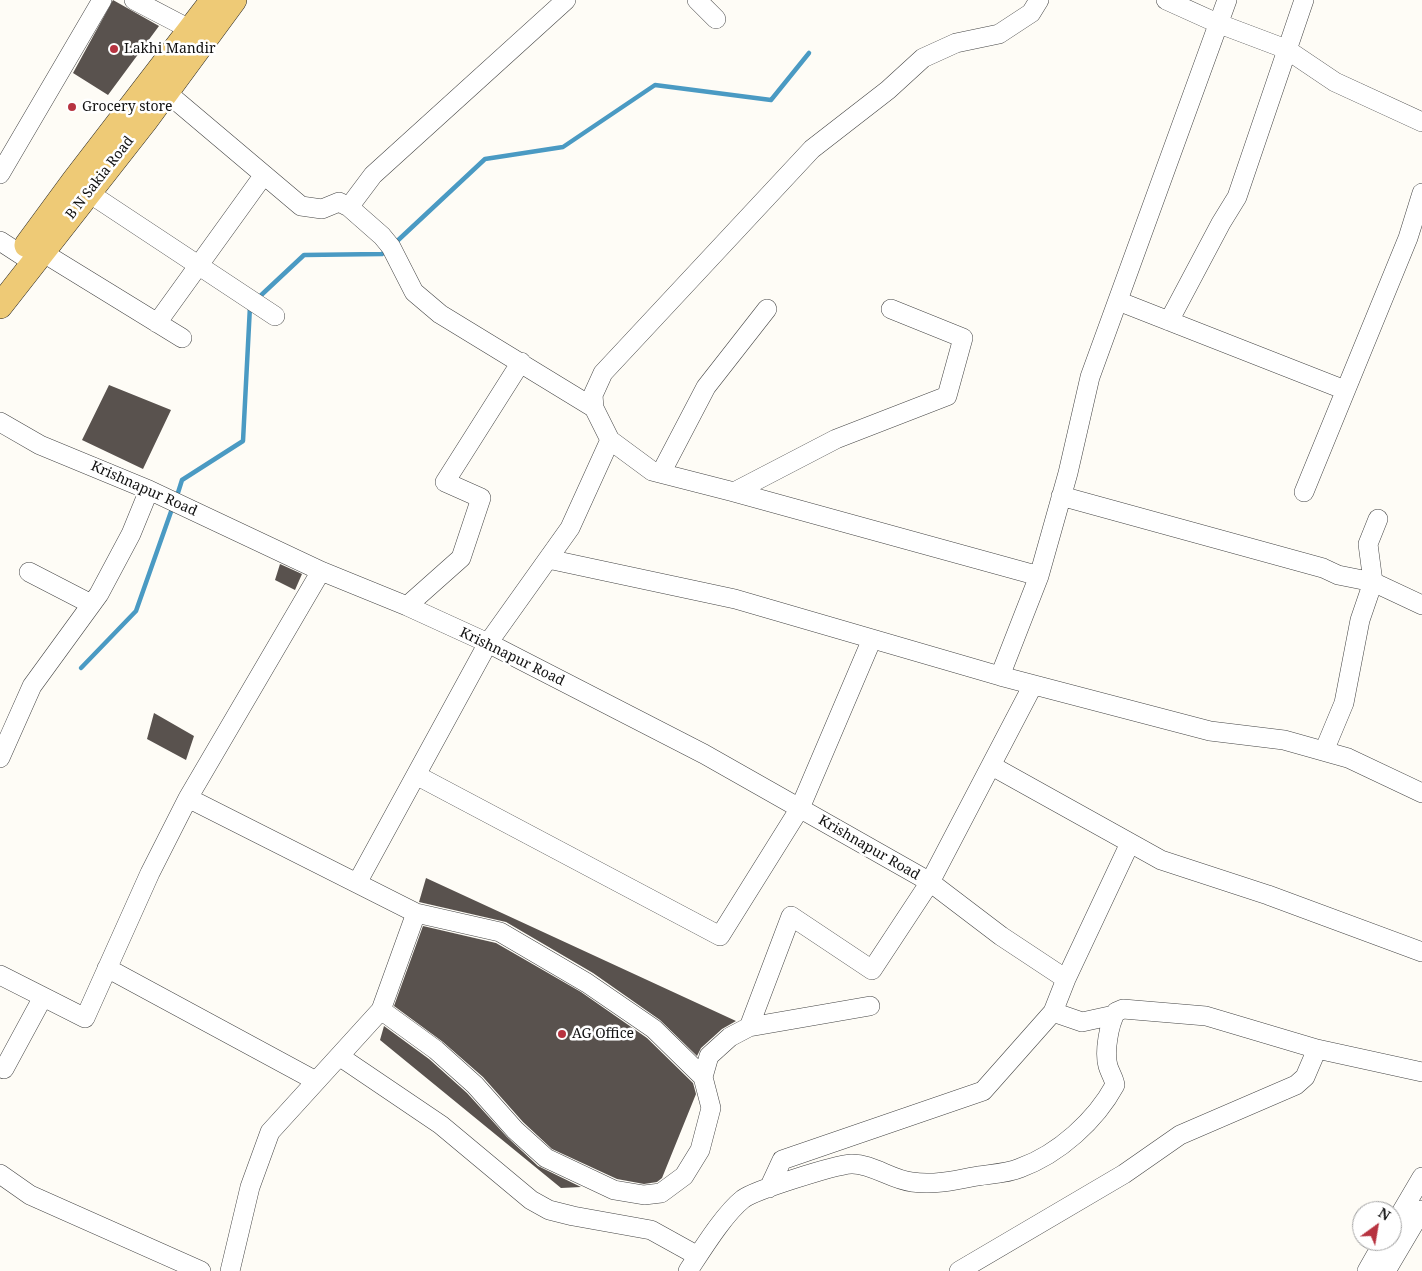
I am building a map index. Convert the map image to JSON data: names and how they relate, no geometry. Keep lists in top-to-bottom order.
{
  "streets": {
    "main road": ["B N Sakia Road"],
    "street": ["Krishnapur Road"]
  },
  "places": ["Lakhi Mandir", "Grocery store", "AG Office"],
  "north": "top right"
}
